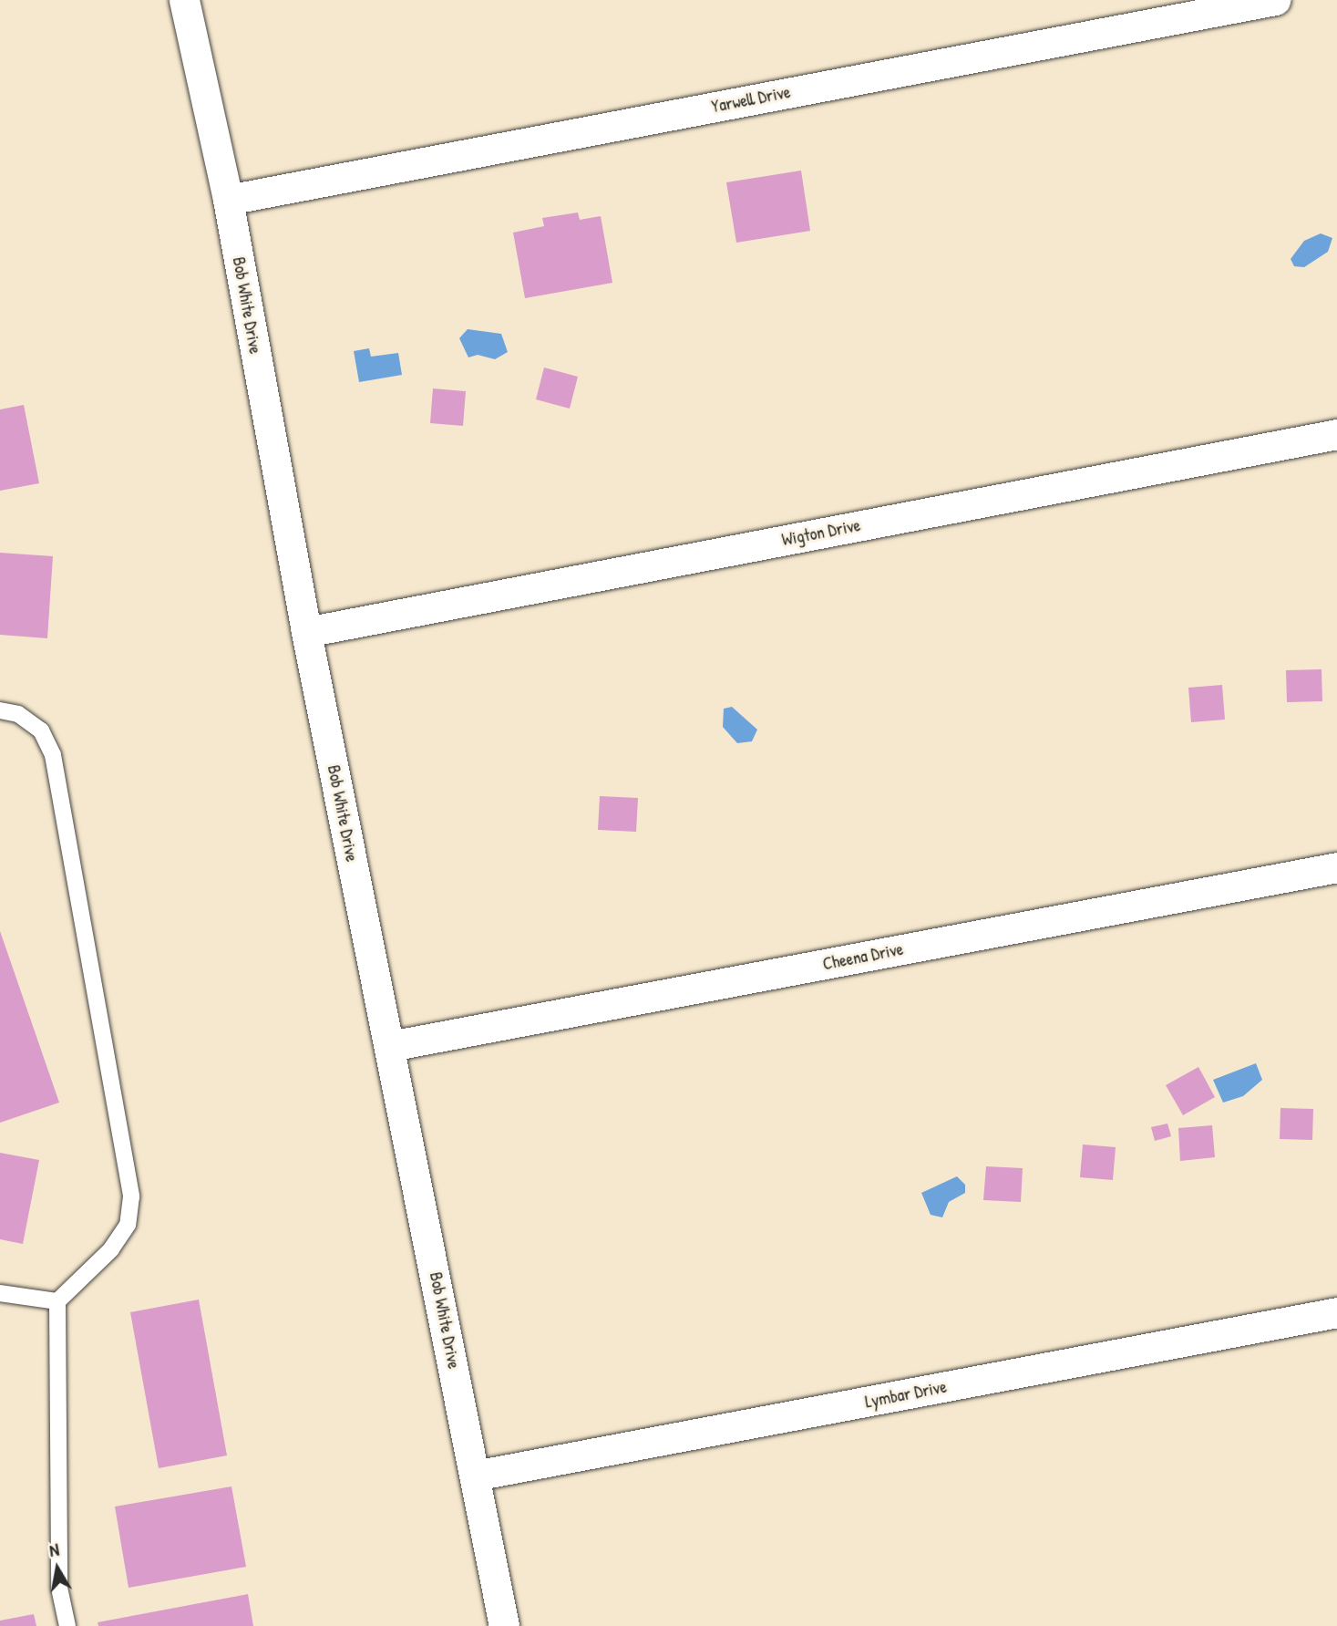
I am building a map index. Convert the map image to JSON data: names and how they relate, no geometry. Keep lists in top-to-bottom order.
{
  "streets": {
    "street": [
      "Yarwell Drive",
      "Bob White Drive",
      "Wigton Drive",
      "Cheena Drive",
      "Lymbar Drive"
    ]
  },
  "crossings": [
    ["Yarwell Drive", "Bob White Drive"],
    ["Bob White Drive", "Wigton Drive"],
    ["Bob White Drive", "Cheena Drive"],
    ["Bob White Drive", "Lymbar Drive"]
  ],
  "north": "top"
}
